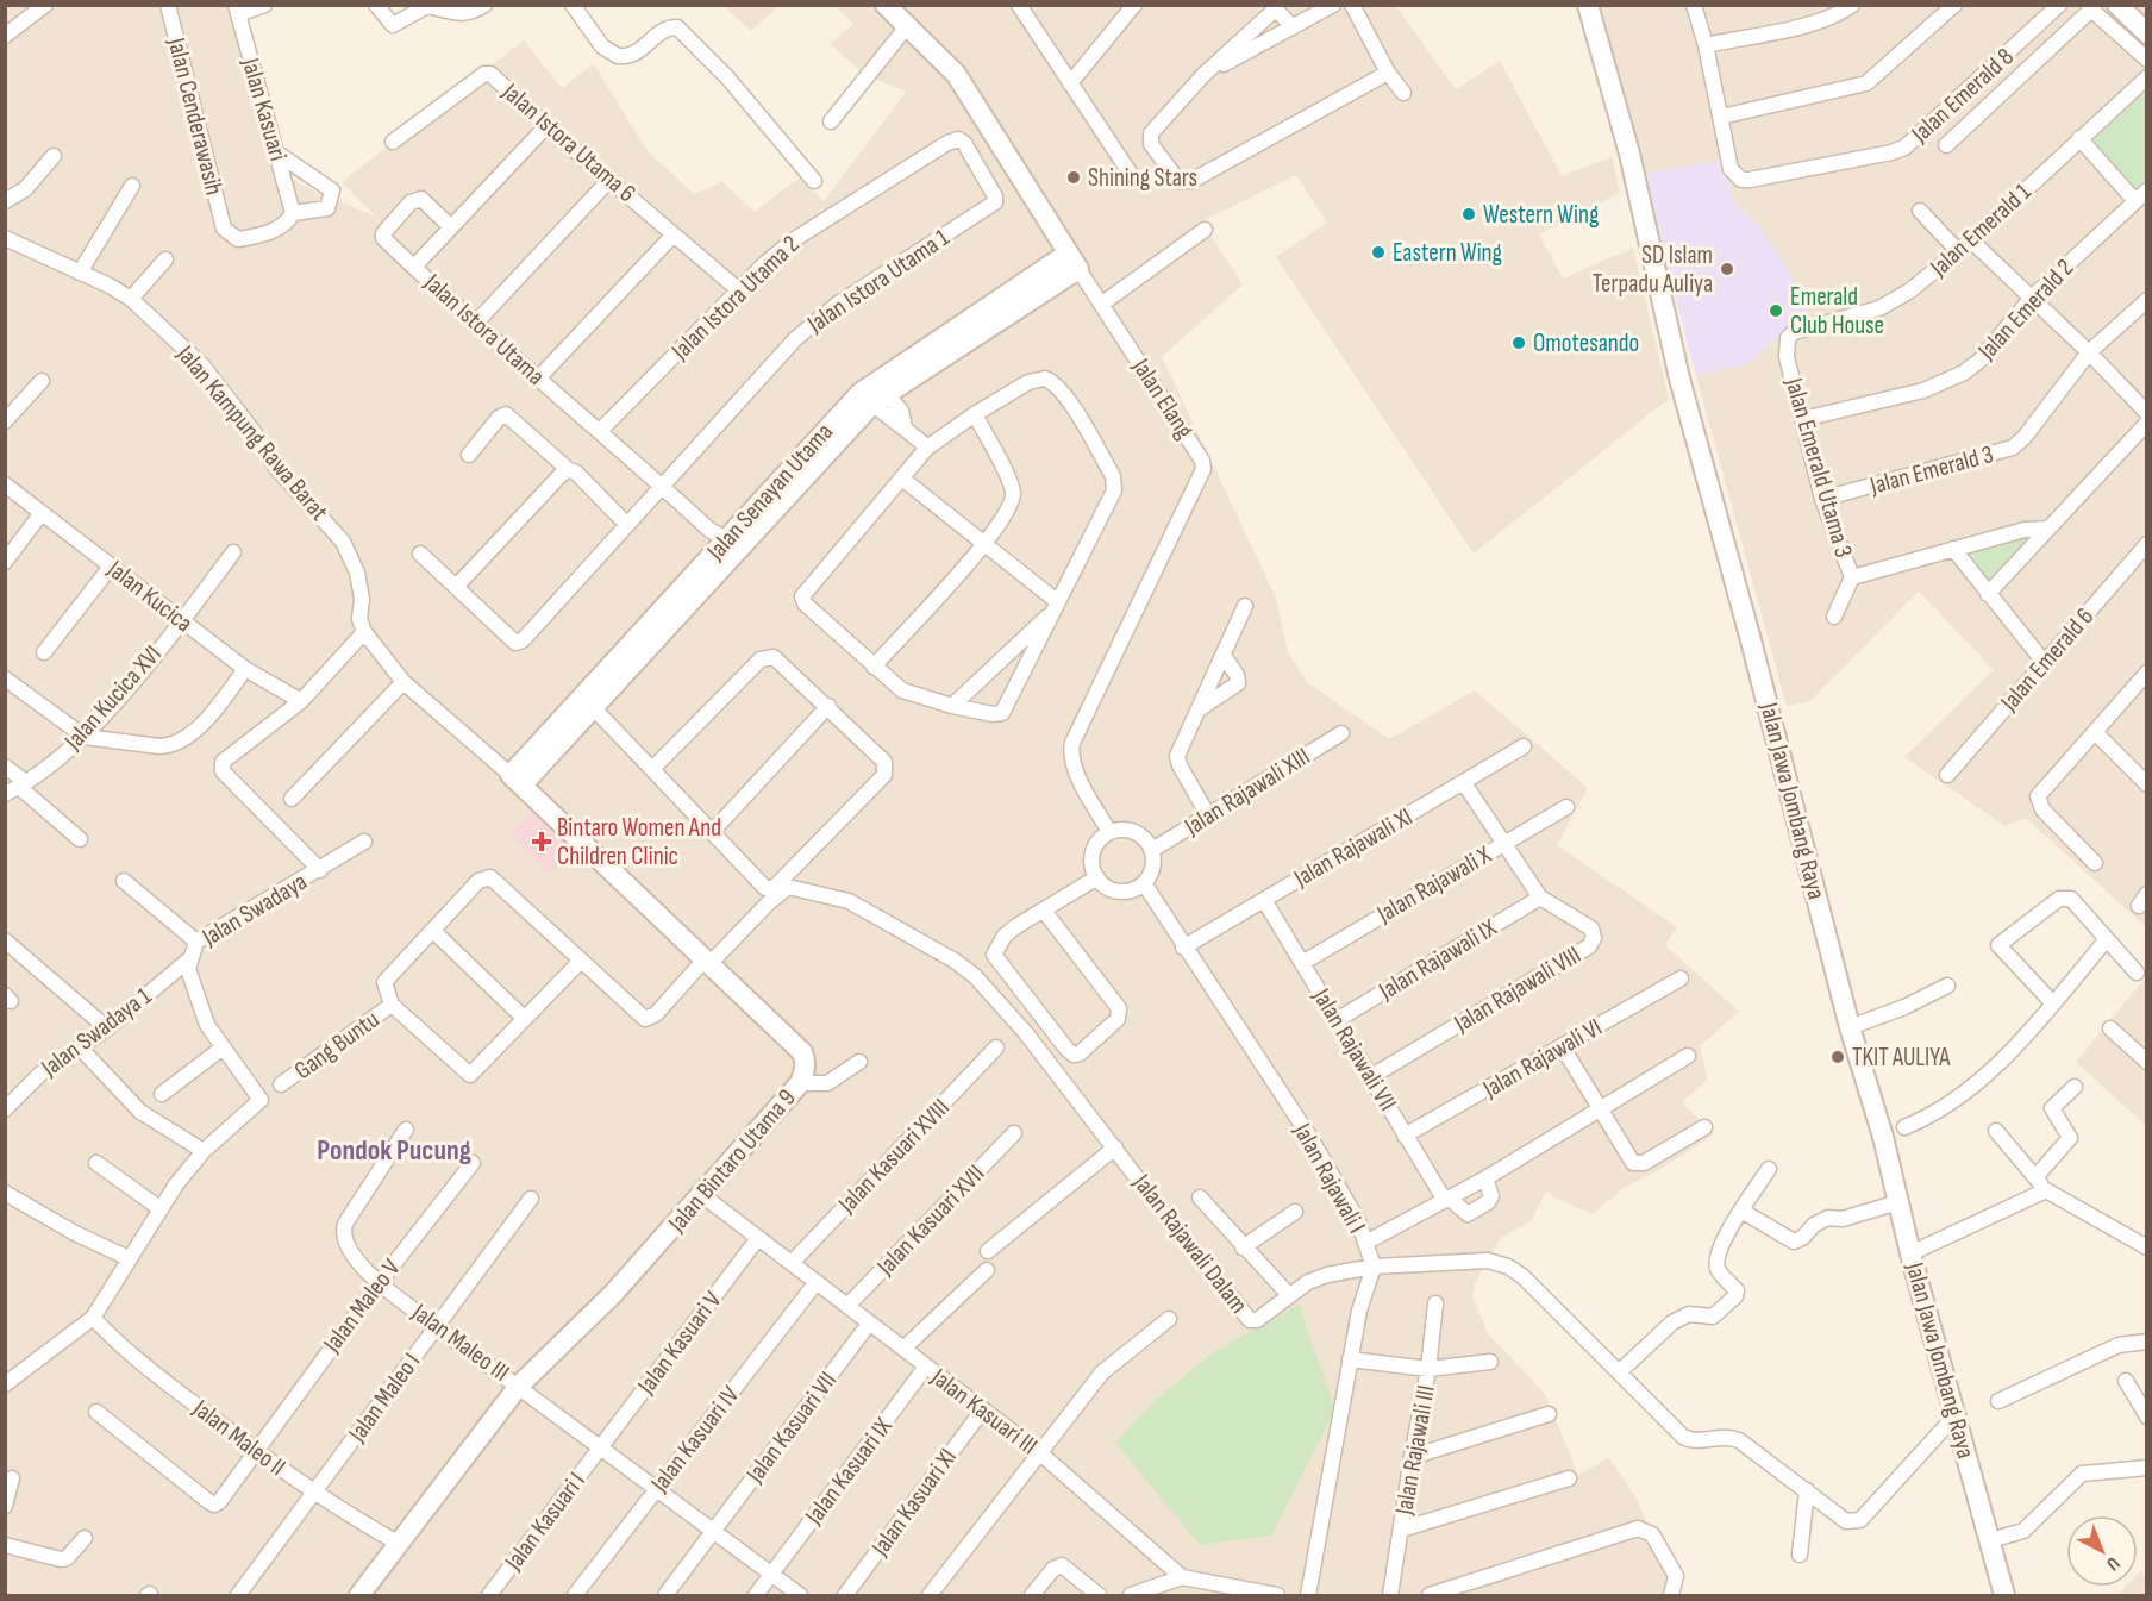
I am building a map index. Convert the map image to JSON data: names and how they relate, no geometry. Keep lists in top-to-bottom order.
{
  "streets": {
    "street": [
      "Jalan Emerald 8",
      "Jalan Kasuari",
      "Jalan Cenderawasih",
      "Jalan Istora Utama 6",
      "Jalan Emerald 1",
      "Jalan Istora Utama 1",
      "Jalan Istora Utama 2",
      "Jalan Emerald 2",
      "Jalan Istora Utama",
      "Jalan Elang",
      "Jalan Kampung Rawa Barat",
      "Jalan Emerald Utama 3",
      "Jalan Emerald 3",
      "Jalan Senayan Utama",
      "Jalan Kucica",
      "Jalan Emerald 6",
      "Jalan Kucica XVI",
      "Jalan Rajawali XIII",
      "Jalan Jawa Jombang Raya",
      "Jalan Rajawali XI",
      "Jalan Rajawali X",
      "Jalan Swadaya",
      "Jalan Rajawali IX",
      "Jalan Rajawali VIII",
      "Jalan Swadaya 1",
      "Gang Buntu",
      "Jalan Rajawali VII",
      "Jalan Rajawali VI",
      "Jalan Kasuari XVIII",
      "Jalan Bintaro Utama 9",
      "Jalan Rajawali I",
      "Jalan Kasuari XVII",
      "Jalan Rajawali Dalam",
      "Jalan Maleo V",
      "Jalan Maleo III",
      "Jalan Kasuari V",
      "Jalan Maleo I",
      "Jalan Kasuari III",
      "Jalan Kasuari VII",
      "Jalan Maleo II",
      "Jalan Kasuari IV",
      "Jalan Rajawali III",
      "Jalan Kasuari IX",
      "Jalan Kasuari XI",
      "Jalan Kasuari I"
    ]
  },
  "crossings": [
    ["Jalan Kasuari", "Jalan Cenderawasih"],
    ["Jalan Istora Utama 6", "Jalan Istora Utama 2"],
    ["Jalan Emerald 1", "Jalan Emerald Utama 3"],
    ["Jalan Istora Utama 1", "Jalan Istora Utama 2"],
    ["Jalan Istora Utama 1", "Jalan Istora Utama"],
    ["Jalan Istora Utama 2", "Jalan Istora Utama"],
    ["Jalan Emerald 2", "Jalan Emerald Utama 3"],
    ["Jalan Istora Utama", "Jalan Senayan Utama"],
    ["Jalan Elang", "Jalan Senayan Utama"],
    ["Jalan Elang", "Jalan Rajawali XIII"],
    ["Jalan Elang", "Jalan Rajawali I"],
    ["Jalan Kampung Rawa Barat", "Jalan Swadaya"],
    ["Jalan Kampung Rawa Barat", "Jalan Bintaro Utama 9"],
    ["Jalan Emerald Utama 3", "Jalan Emerald 3"],
    ["Jalan Senayan Utama", "Jalan Bintaro Utama 9"],
    ["Jalan Kucica", "Jalan Kucica XVI"],
    ["Jalan Kucica", "Jalan Swadaya"],
    ["Jalan Rajawali XIII", "Jalan Rajawali I"],
    ["Jalan Jawa Jombang Raya", "Jalan Rajawali Dalam"],
    ["Jalan Rajawali XI", "Jalan Rajawali VIII"],
    ["Jalan Rajawali XI", "Jalan Rajawali VII"],
    ["Jalan Rajawali XI", "Jalan Rajawali I"],
    ["Jalan Rajawali X", "Jalan Rajawali VIII"],
    ["Jalan Rajawali X", "Jalan Rajawali VII"],
    ["Jalan Swadaya", "Jalan Swadaya 1"],
    ["Jalan Swadaya", "Jalan Bintaro Utama 9"],
    ["Jalan Swadaya", "Jalan Maleo II"],
    ["Jalan Rajawali IX", "Jalan Rajawali VIII"],
    ["Jalan Rajawali IX", "Jalan Rajawali VII"],
    ["Jalan Rajawali VIII", "Jalan Rajawali VII"],
    ["Jalan Rajawali VII", "Jalan Rajawali VI"],
    ["Jalan Kasuari XVIII", "Jalan Kasuari III"],
    ["Jalan Bintaro Utama 9", "Jalan Rajawali Dalam"],
    ["Jalan Bintaro Utama 9", "Jalan Maleo III"],
    ["Jalan Bintaro Utama 9", "Jalan Kasuari III"],
    ["Jalan Bintaro Utama 9", "Jalan Maleo II"],
    ["Jalan Bintaro Utama 9", "Jalan Kasuari I"],
    ["Jalan Rajawali I", "Jalan Rajawali Dalam"],
    ["Jalan Kasuari XVII", "Jalan Kasuari III"],
    ["Jalan Maleo V", "Jalan Maleo III"],
    ["Jalan Maleo V", "Jalan Maleo II"],
    ["Jalan Maleo III", "Jalan Maleo I"],
    ["Jalan Maleo III", "Jalan Kasuari I"],
    ["Jalan Kasuari V", "Jalan Kasuari III"],
    ["Jalan Kasuari V", "Jalan Kasuari I"],
    ["Jalan Maleo I", "Jalan Maleo II"],
    ["Jalan Kasuari III", "Jalan Kasuari VII"],
    ["Jalan Kasuari III", "Jalan Kasuari IV"],
    ["Jalan Kasuari III", "Jalan Kasuari IX"],
    ["Jalan Kasuari III", "Jalan Kasuari XI"],
    ["Jalan Kasuari VII", "Jalan Kasuari I"],
    ["Jalan Kasuari IV", "Jalan Kasuari I"],
    ["Jalan Kasuari IX", "Jalan Kasuari I"]
  ],
  "districts": ["Pondok Pucung"],
  "places": {
    "other": [
      "Shining Stars",
      "Western Wing",
      "Eastern Wing",
      "SD Islam Terpadu Auliya",
      "Emerald Club House",
      "Omotesando",
      "TKIT AULIYA"
    ],
    "health": ["Bintaro Women And Children Clinic"]
  },
  "north": "bottom right"
}
